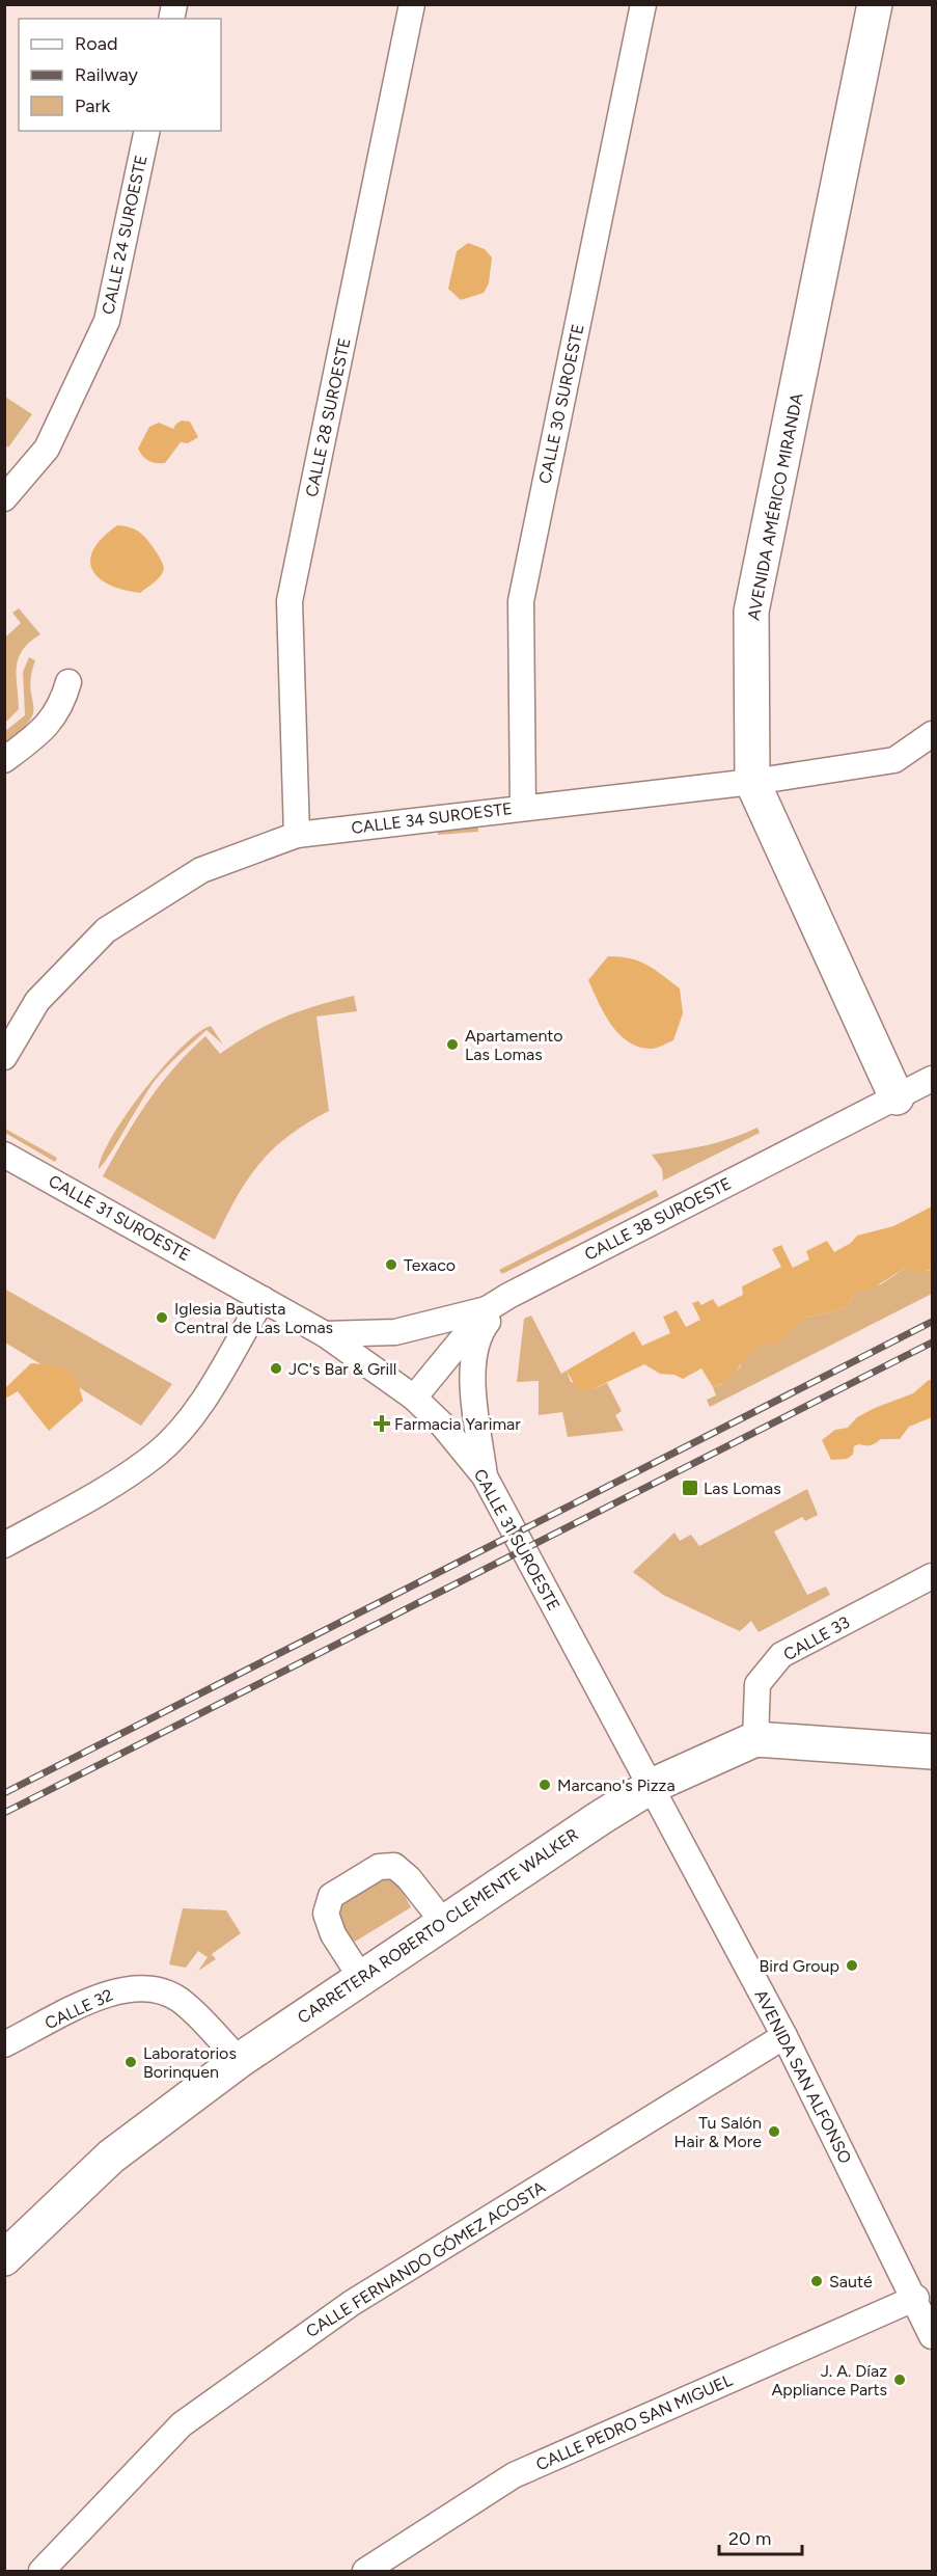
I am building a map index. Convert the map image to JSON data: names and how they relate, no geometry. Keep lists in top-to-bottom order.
{
  "streets": {
    "street": [
      "CALLE 24 SUROESTE",
      "CALLE 30 SUROESTE",
      "CALLE 28 SUROESTE",
      "AVENIDA AMÉRICO MIRANDA",
      "CALLE 34 SUROESTE",
      "CALLE 31 SUROESTE",
      "CALLE 38 SUROESTE",
      "CALLE 33",
      "CARRETERA ROBERTO CLEMENTE WALKER",
      "CALLE 32",
      "AVENIDA SAN ALFONSO",
      "CALLE FERNANDO GÓMEZ ACOSTA",
      "CALLE PEDRO SAN MIGUEL"
    ]
  },
  "crossings": [
    ["CALLE 30 SUROESTE", "CALLE 34 SUROESTE"],
    ["CALLE 28 SUROESTE", "CALLE 34 SUROESTE"],
    ["AVENIDA AMÉRICO MIRANDA", "CALLE 34 SUROESTE"],
    ["AVENIDA AMÉRICO MIRANDA", "CALLE 38 SUROESTE"],
    ["CALLE 31 SUROESTE", "CALLE 38 SUROESTE"],
    ["CALLE 31 SUROESTE", "CARRETERA ROBERTO CLEMENTE WALKER"],
    ["CALLE 31 SUROESTE", "AVENIDA SAN ALFONSO"],
    ["CALLE 33", "CARRETERA ROBERTO CLEMENTE WALKER"],
    ["CARRETERA ROBERTO CLEMENTE WALKER", "CALLE 32"],
    ["CARRETERA ROBERTO CLEMENTE WALKER", "AVENIDA SAN ALFONSO"],
    ["AVENIDA SAN ALFONSO", "CALLE FERNANDO GÓMEZ ACOSTA"],
    ["AVENIDA SAN ALFONSO", "CALLE PEDRO SAN MIGUEL"]
  ],
  "places": {
    "other": [
      "Apartamento Las Lomas",
      "Texaco",
      "Iglesia Bautista Central de Las Lomas",
      "JC's Bar & Grill",
      "Marcano's Pizza",
      "Bird Group",
      "Laboratorios Borinquen",
      "Tu Salón Hair & More",
      "Sauté",
      "J. A. Díaz Appliance Parts"
    ],
    "health": ["Farmacia Yarimar"],
    "transit": ["Las Lomas"]
  },
  "legend": ["Road", "Railway", "Park"],
  "scale_bar": "20 m"
}
